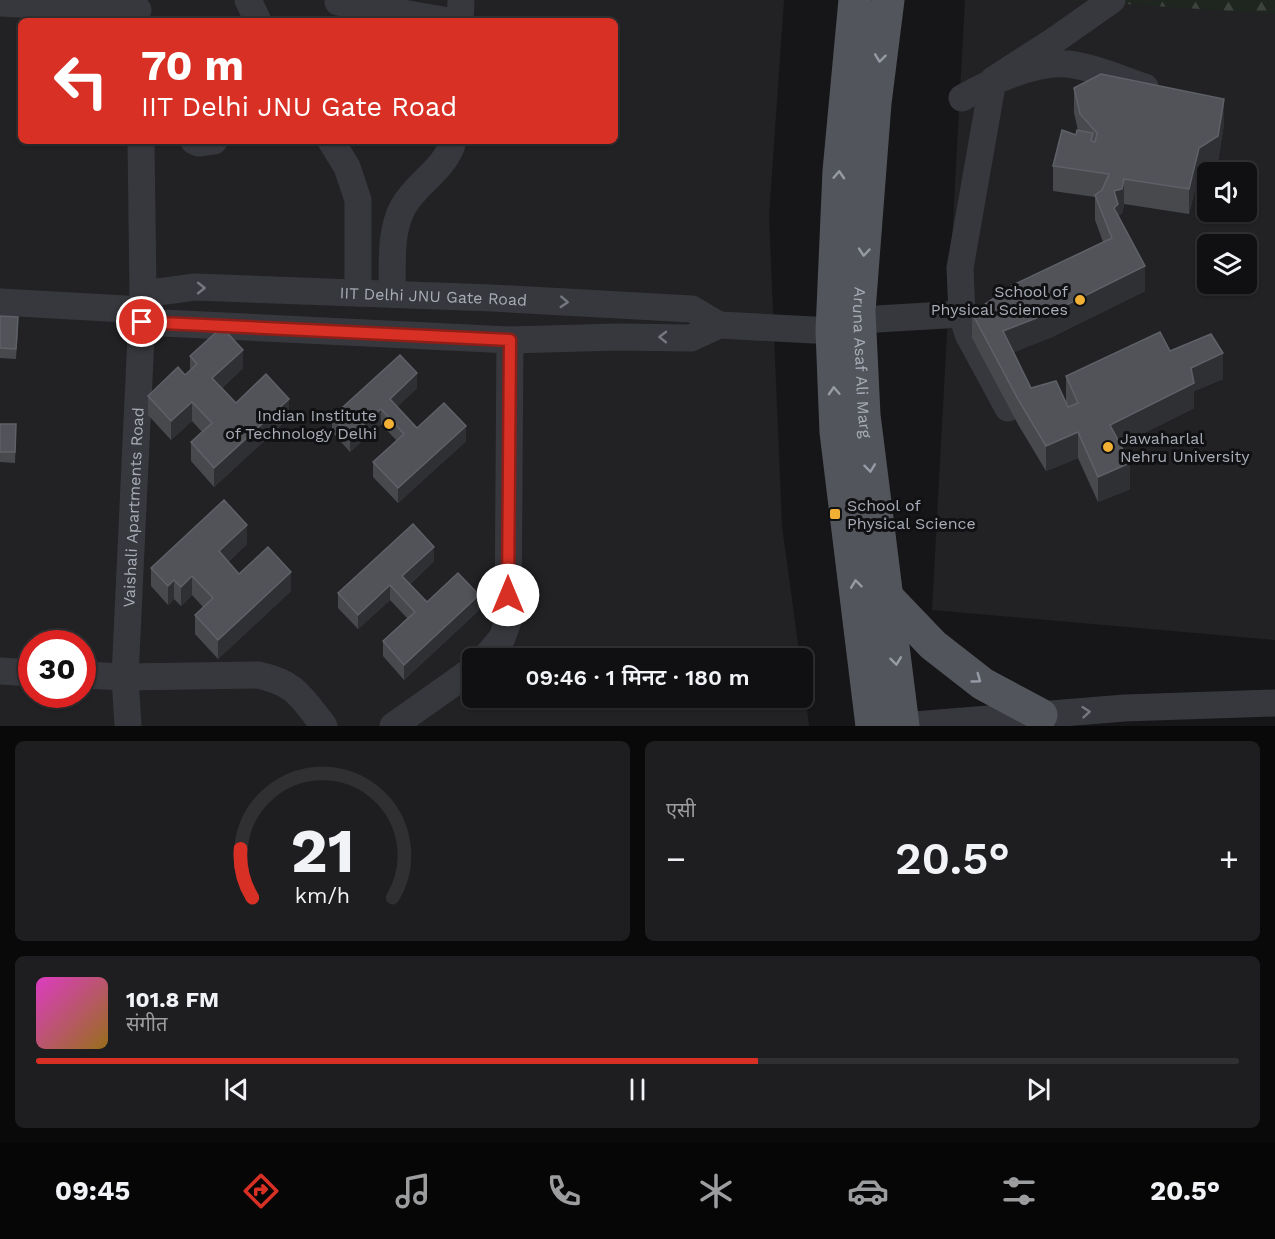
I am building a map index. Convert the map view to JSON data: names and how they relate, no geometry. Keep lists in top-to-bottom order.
{
  "streets": {
    "main road": ["Aruna Asaf Ali Marg"],
    "street": ["IIT Delhi JNU Gate Road", "Vaishali Apartments Road"]
  },
  "crossings": [
    ["IIT Delhi JNU Gate Road", "Aruna Asaf Ali Marg"],
    ["IIT Delhi JNU Gate Road", "Vaishali Apartments Road"]
  ],
  "places": {
    "other": ["School of Physical Sciences", "Indian Institute of Technology Delhi", "Jawaharlal Nehru University"],
    "transit": ["School of Physical Science"]
  },
  "page": {
    "turn": ["70 m", "IIT Delhi JNU Gate Road"],
    "limit": "30",
    "trip": "09:46 · 1 मिनट · 180 m",
    "tile": "एसी",
    "heat": ["−", "20.5°", "+"],
    "song": ["101.8 FM", "संगीत"],
    "tabs": ["09:45", "20.5°"],
    "gauge": ["21", "km/h"]
  }
}
